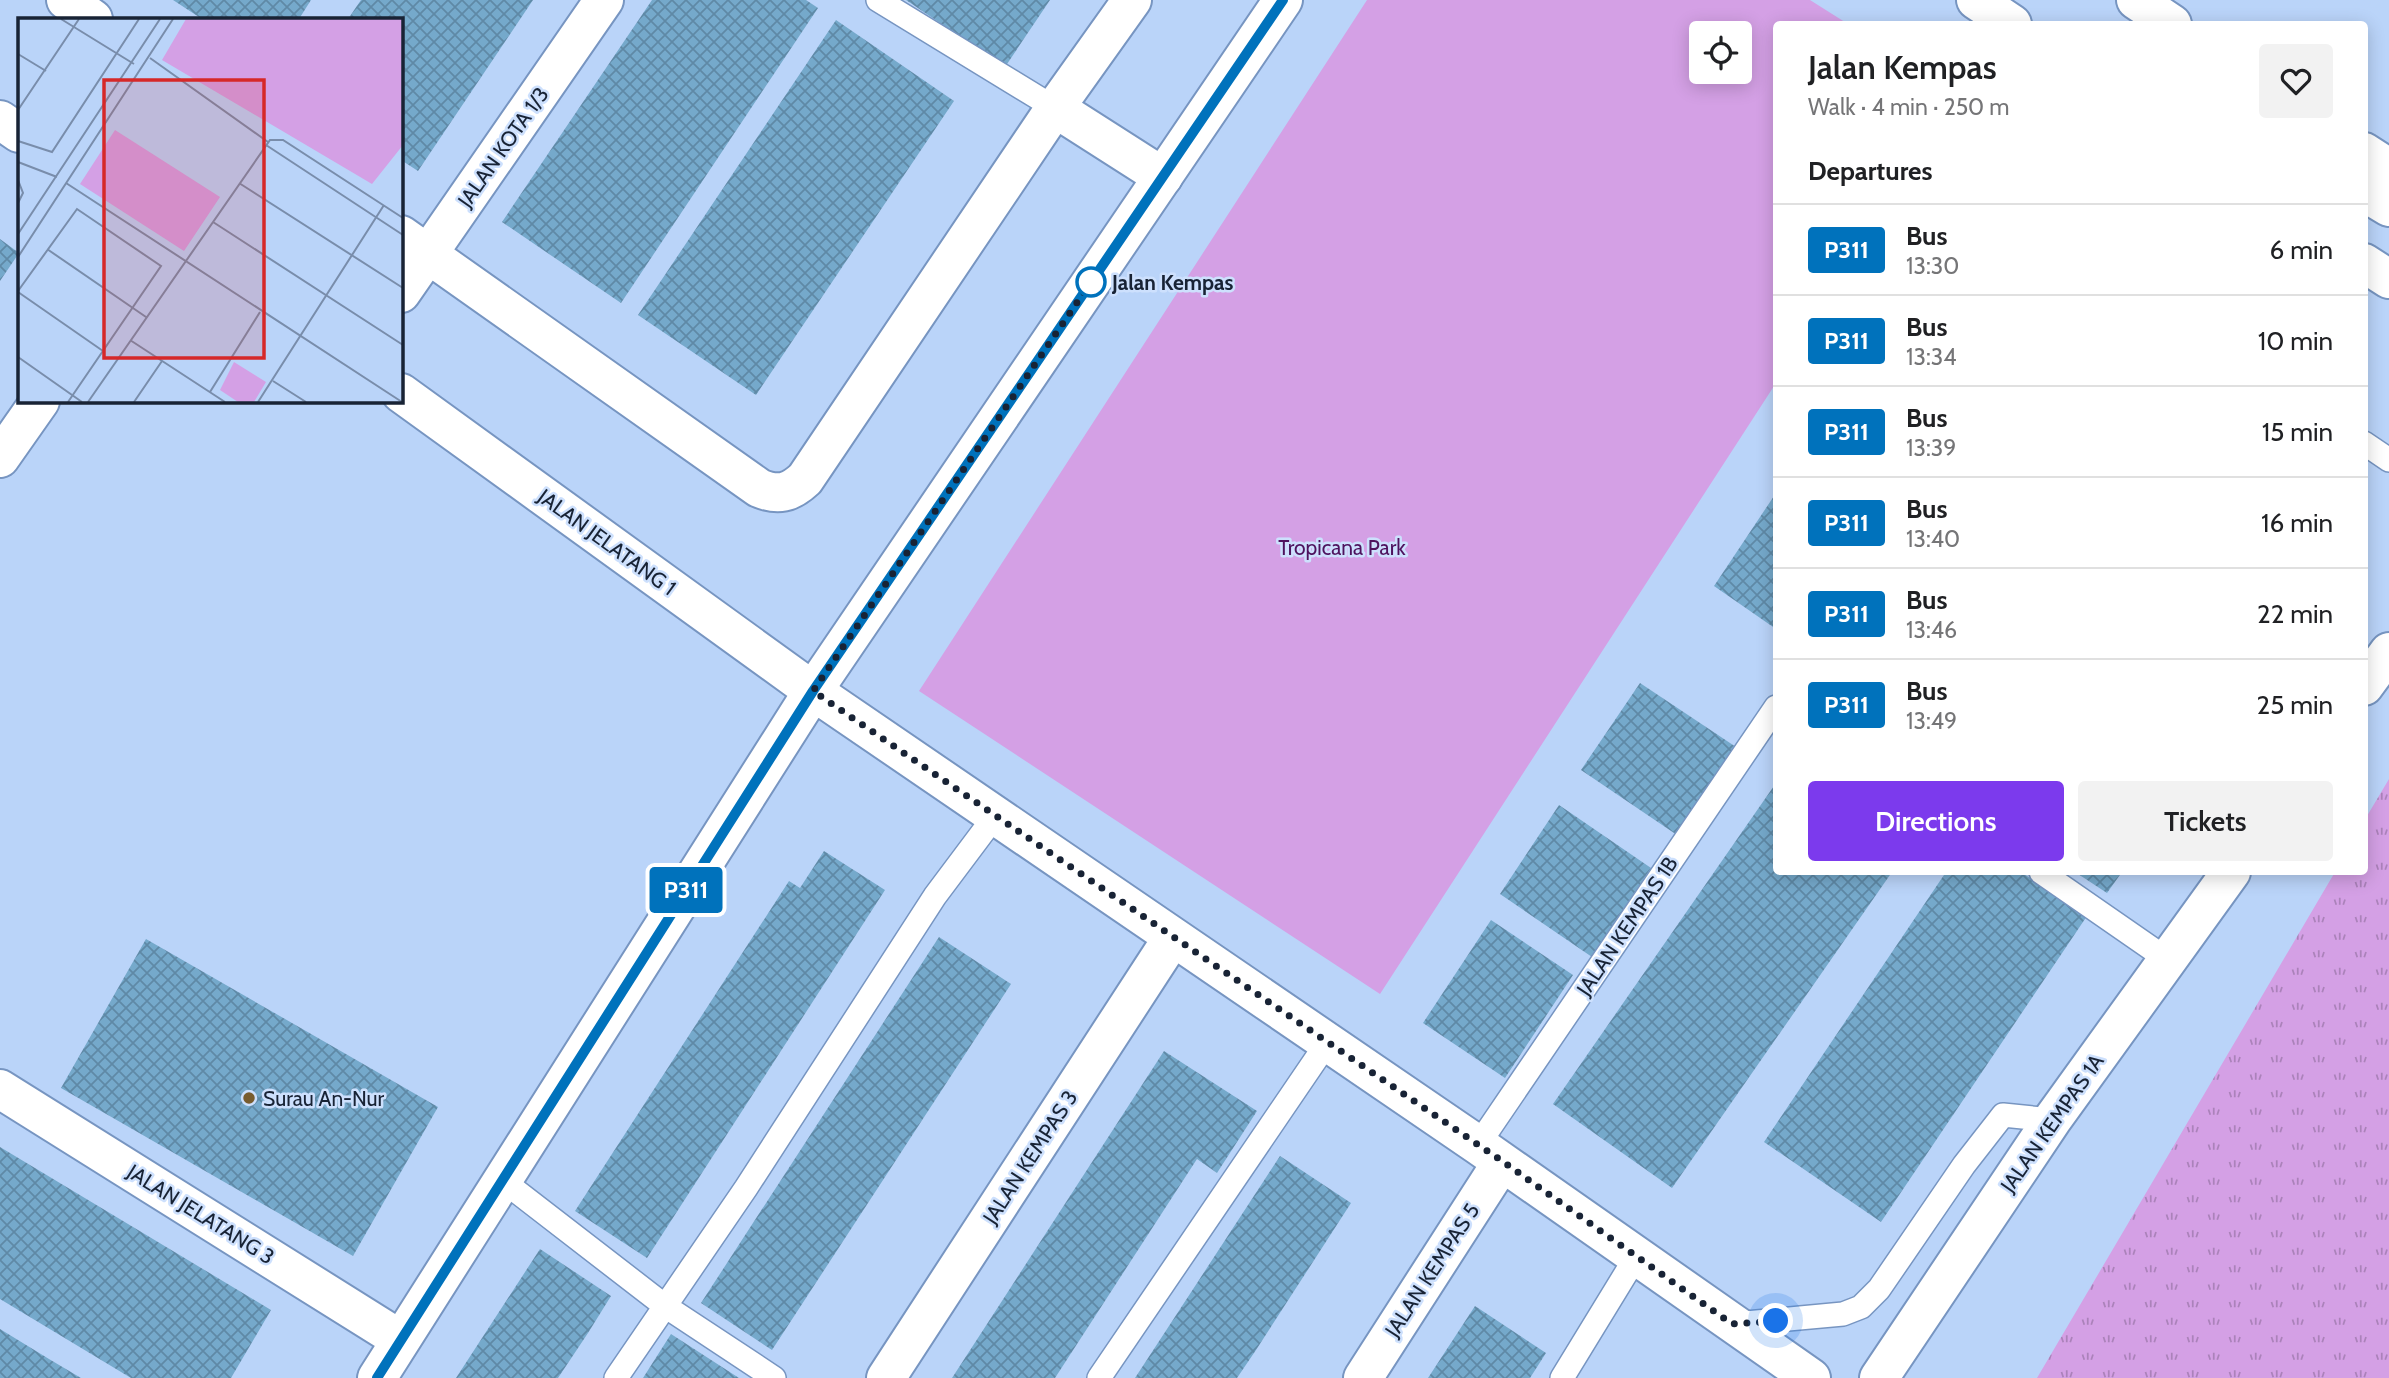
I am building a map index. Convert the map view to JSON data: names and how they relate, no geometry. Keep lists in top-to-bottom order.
{
  "streets": {
    "street": [
      "JALAN KOTA 1/3",
      "JALAN JELATANG 1",
      "JALAN KEMPAS 1A",
      "JALAN KEMPAS 3",
      "JALAN JELATANG 3",
      "JALAN KEMPAS 5"
    ],
    "lane": ["JALAN KEMPAS 1B"]
  },
  "crossings": [
    ["JALAN JELATANG 1", "JALAN KEMPAS 1B"],
    ["JALAN JELATANG 1", "JALAN KEMPAS 3"],
    ["JALAN JELATANG 1", "JALAN KEMPAS 5"],
    ["JALAN KEMPAS 1B", "JALAN KEMPAS 5"]
  ],
  "parks": ["Tropicana Park"],
  "places": ["Jalan Kempas", "Surau An-Nur"],
  "lines": ["bus line P311"],
  "page": {
    "on_map": "P311",
    "heading": [
      ["Jalan Kempas", "Walk · 4 min · 250 m"],
      "Departures"
    ],
    "list": [
      {
        "mark": "P311",
        "name": "Bus",
        "note": "13:30",
        "value": "6 min"
      },
      {
        "mark": "P311",
        "name": "Bus",
        "note": "13:34",
        "value": "10 min"
      },
      {
        "mark": "P311",
        "name": "Bus",
        "note": "13:39",
        "value": "15 min"
      },
      {
        "mark": "P311",
        "name": "Bus",
        "note": "13:40",
        "value": "16 min"
      },
      {
        "mark": "P311",
        "name": "Bus",
        "note": "13:46",
        "value": "22 min"
      },
      {
        "mark": "P311",
        "name": "Bus",
        "note": "13:49",
        "value": "25 min"
      }
    ],
    "buttons": ["Directions", "Tickets"]
  }
}
